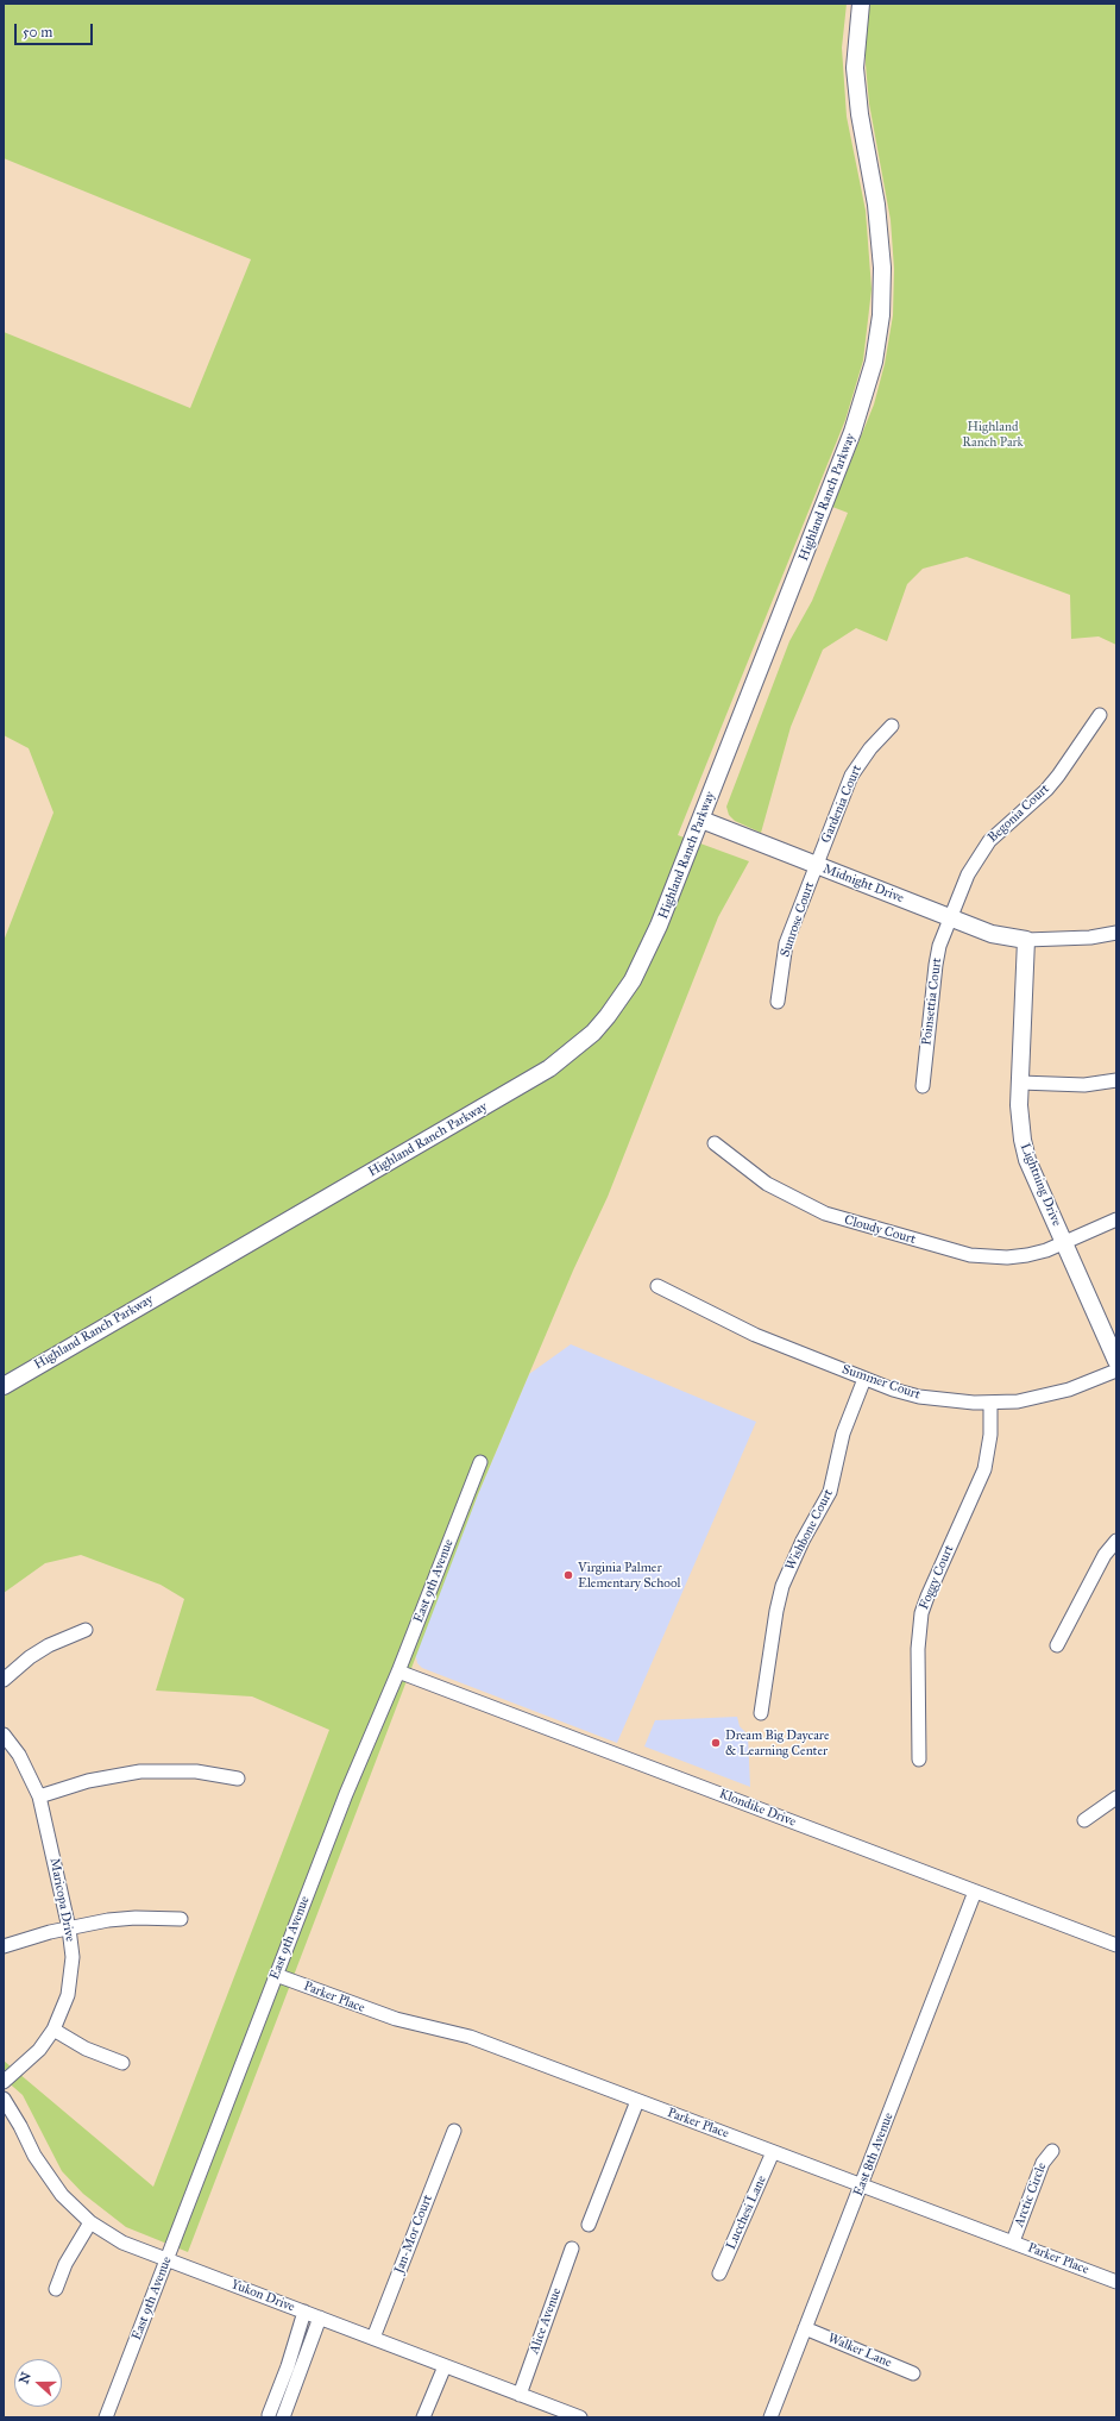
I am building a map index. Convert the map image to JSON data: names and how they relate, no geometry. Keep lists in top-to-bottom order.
{
  "streets": {
    "main road": ["Highland Ranch Parkway", "Midnight Drive", "Lightning Drive"],
    "street": [
      "Gardenia Court",
      "Begonia Court",
      "Sunrose Court",
      "Poinsettia Court",
      "Cloudy Court",
      "Summer Court",
      "Wishbone Court",
      "Foggy Court",
      "East 9th Avenue",
      "Klondike Drive",
      "Maricopa Drive",
      "Parker Place",
      "East 8th Avenue",
      "Arctic Circle",
      "Lucchesi Lane",
      "Jan-Mor Court",
      "Yukon Drive",
      "Alice Avenue",
      "Walker Lane"
    ]
  },
  "crossings": [
    ["Highland Ranch Parkway", "Midnight Drive"],
    ["Gardenia Court", "Midnight Drive"],
    ["Gardenia Court", "Sunrose Court"],
    ["Begonia Court", "Midnight Drive"],
    ["Begonia Court", "Poinsettia Court"],
    ["Midnight Drive", "Sunrose Court"],
    ["Midnight Drive", "Poinsettia Court"],
    ["Midnight Drive", "Lightning Drive"],
    ["Lightning Drive", "Cloudy Court"],
    ["Summer Court", "Wishbone Court"],
    ["Summer Court", "Foggy Court"],
    ["East 9th Avenue", "Klondike Drive"],
    ["East 9th Avenue", "Parker Place"],
    ["East 9th Avenue", "Yukon Drive"],
    ["Klondike Drive", "East 8th Avenue"],
    ["Parker Place", "East 8th Avenue"],
    ["Parker Place", "Arctic Circle"],
    ["Parker Place", "Lucchesi Lane"],
    ["East 8th Avenue", "Walker Lane"],
    ["Jan-Mor Court", "Yukon Drive"],
    ["Yukon Drive", "Alice Avenue"]
  ],
  "parks": ["Highland Ranch Park"],
  "places": ["Virginia Palmer Elementary School", "Dream Big Daycare & Learning Center"],
  "scale_bar": "50 m",
  "north": "left"
}
